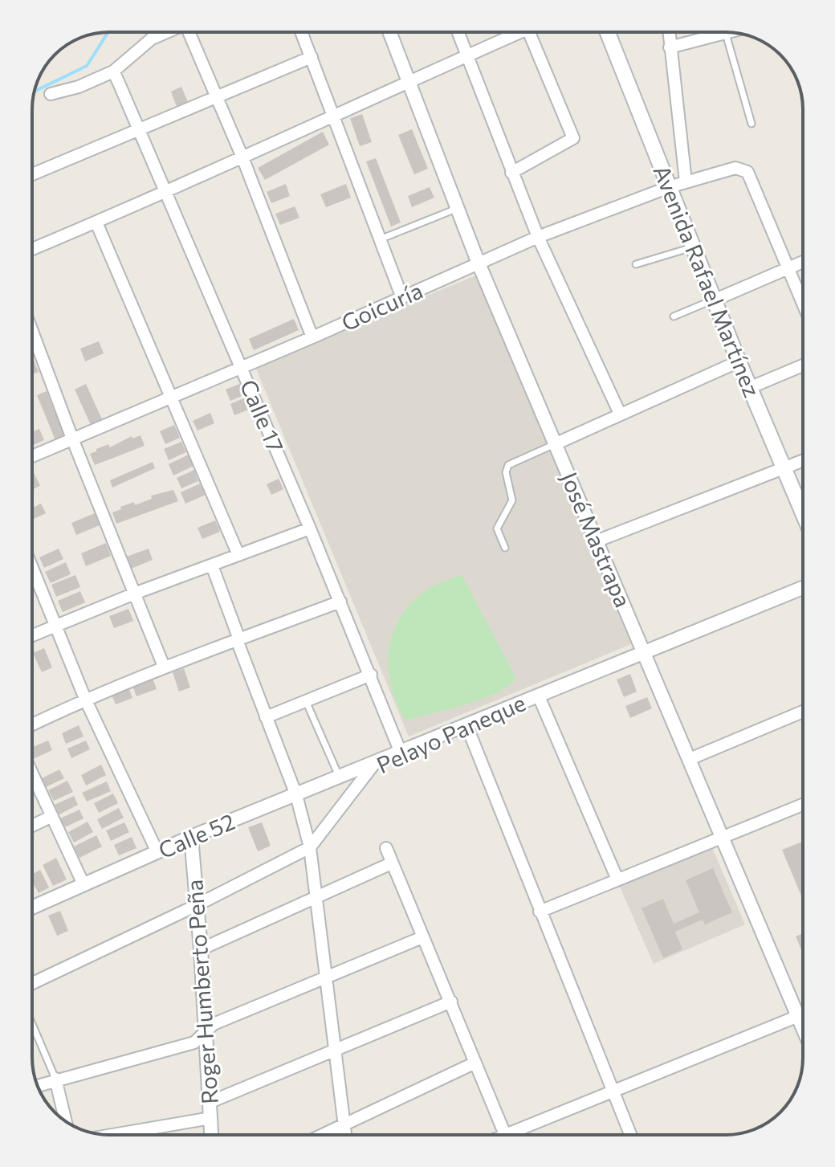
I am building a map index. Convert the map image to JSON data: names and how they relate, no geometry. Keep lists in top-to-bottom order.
{
  "streets": {
    "main road": ["Avenida Rafael Martínez"],
    "street": [
      "Goicuría",
      "Calle 17",
      "José Mastrapa",
      "Pelayo Paneque",
      "Calle 52",
      "Roger Humberto Peña"
    ]
  },
  "crossings": [
    ["Avenida Rafael Martínez", "Goicuría"],
    ["Goicuría", "Calle 17"],
    ["Goicuría", "José Mastrapa"],
    ["Calle 17", "Pelayo Paneque"],
    ["José Mastrapa", "Pelayo Paneque"],
    ["Pelayo Paneque", "Calle 52"],
    ["Pelayo Paneque", "Roger Humberto Peña"],
    ["Calle 52", "Roger Humberto Peña"]
  ]
}
